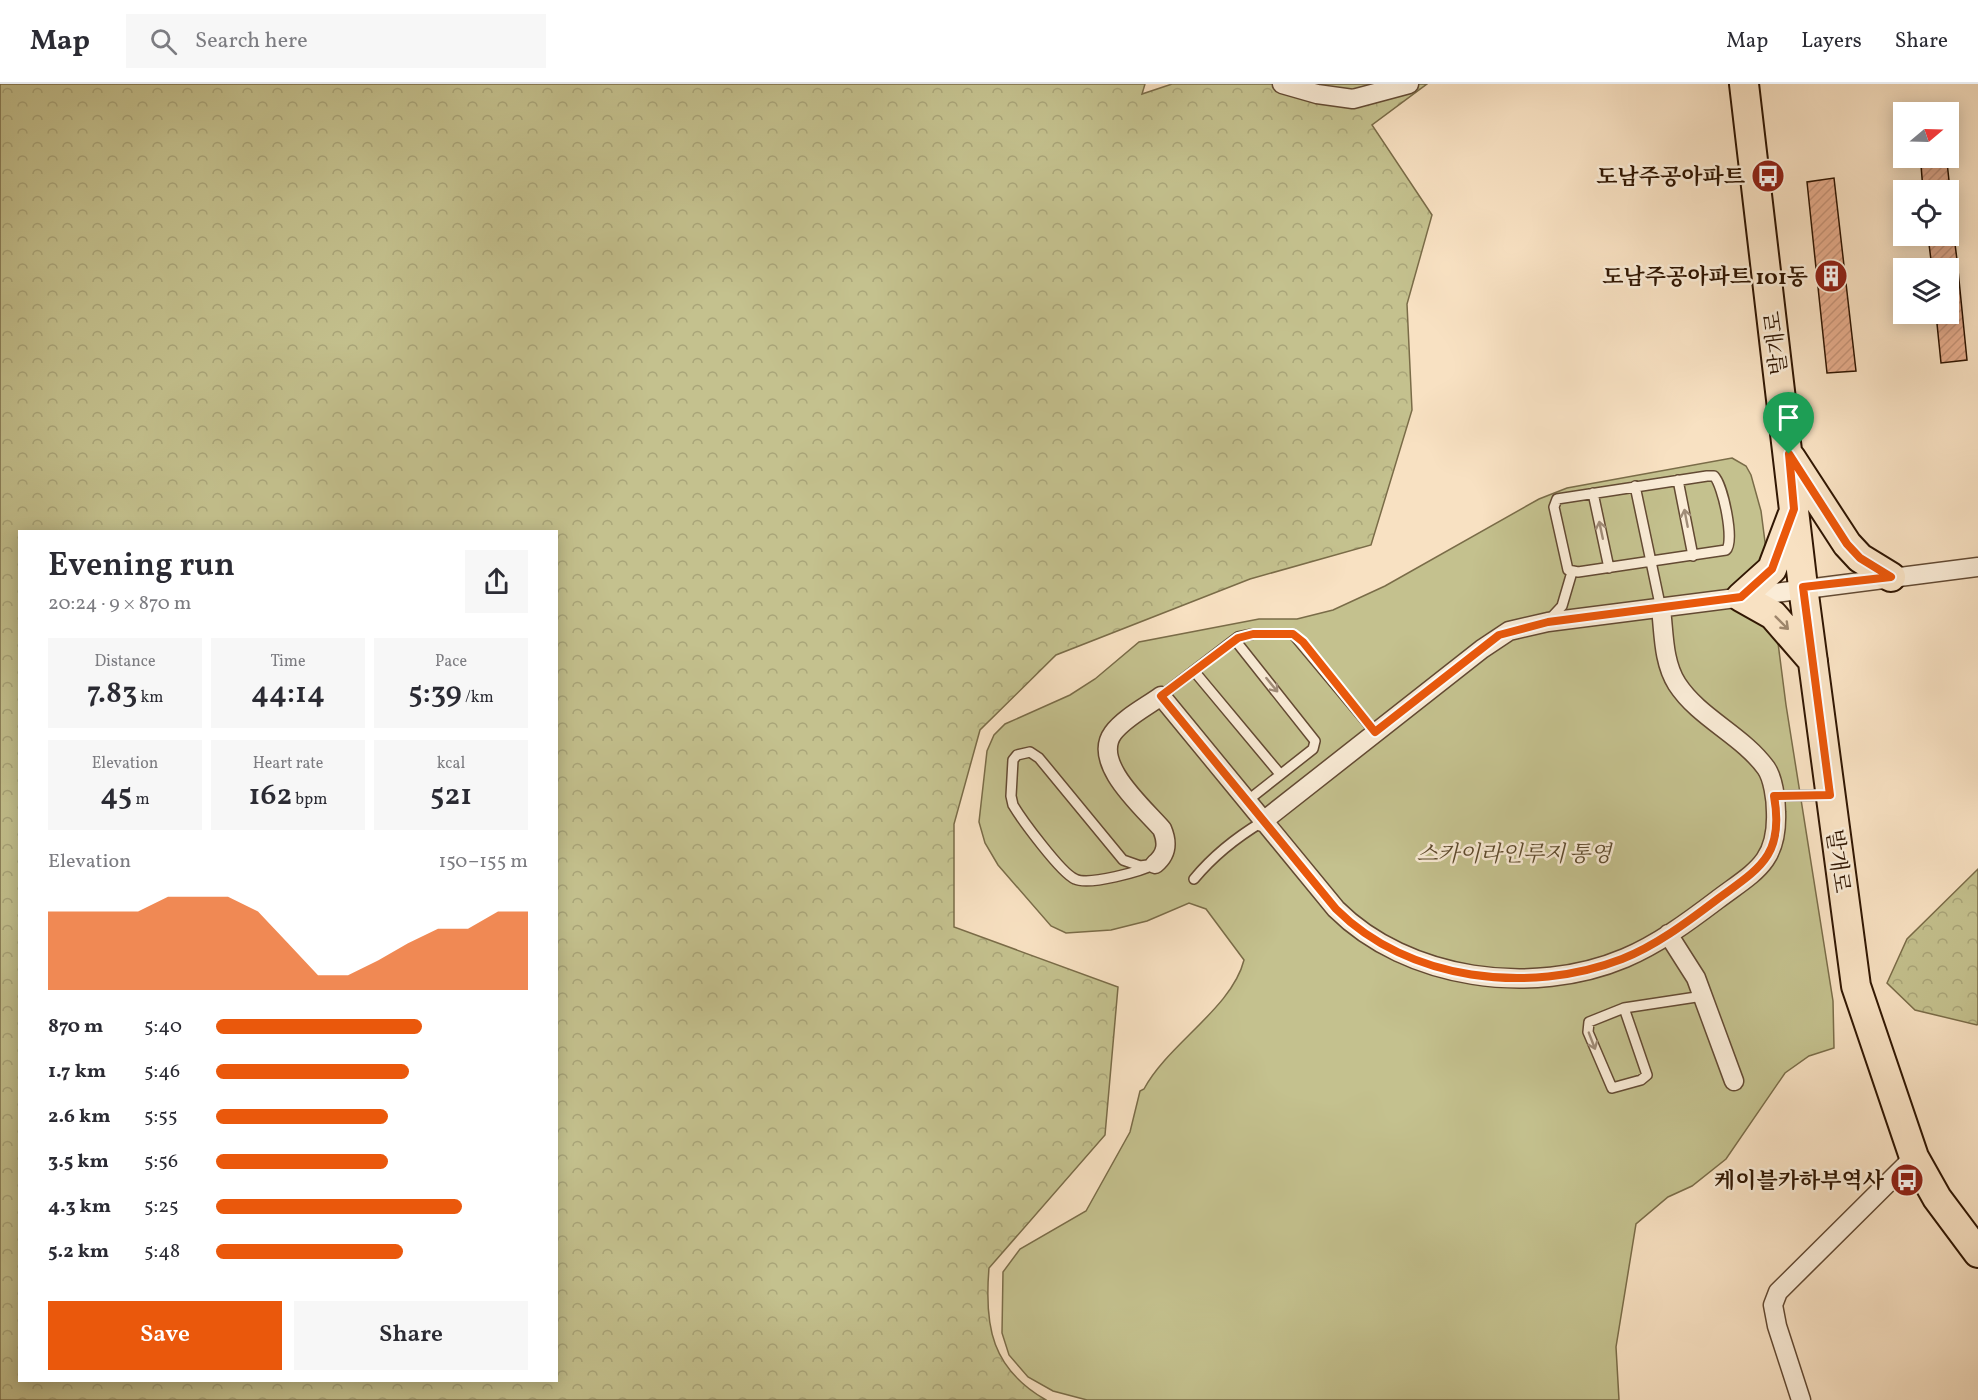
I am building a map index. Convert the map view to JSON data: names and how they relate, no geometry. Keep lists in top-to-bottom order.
{
  "streets": {
    "main road": ["발개로"]
  },
  "parks": ["스카이라인루지 통영"],
  "places": {
    "bus stop": ["도남주공아파트", "케이블카하부역사"],
    "building": ["도남주공아파트 101동"]
  },
  "north": "right",
  "page": {
    "header": "Map",
    "search": "Search here",
    "nav": ["Map", "Layers", "Share"],
    "heading": ["Evening run", "20:24 · 9 × 870 m"],
    "stats": [
      ["Distance", "7.83 km"],
      ["Time", "44:14"],
      ["Pace", "5:39 /km"],
      ["Elevation", "45 m"],
      ["Heart rate", "162 bpm"],
      ["kcal", "521"]
    ],
    "chart": ["Elevation", "150–155 m"],
    "list": [
      {
        "name": "870 m",
        "note": "5:40"
      },
      {
        "name": "1.7 km",
        "note": "5:46"
      },
      {
        "name": "2.6 km",
        "note": "5:55"
      },
      {
        "name": "3.5 km",
        "note": "5:56"
      },
      {
        "name": "4.3 km",
        "note": "5:25"
      },
      {
        "name": "5.2 km",
        "note": "5:48"
      }
    ],
    "buttons": ["Save", "Share"]
  }
}
